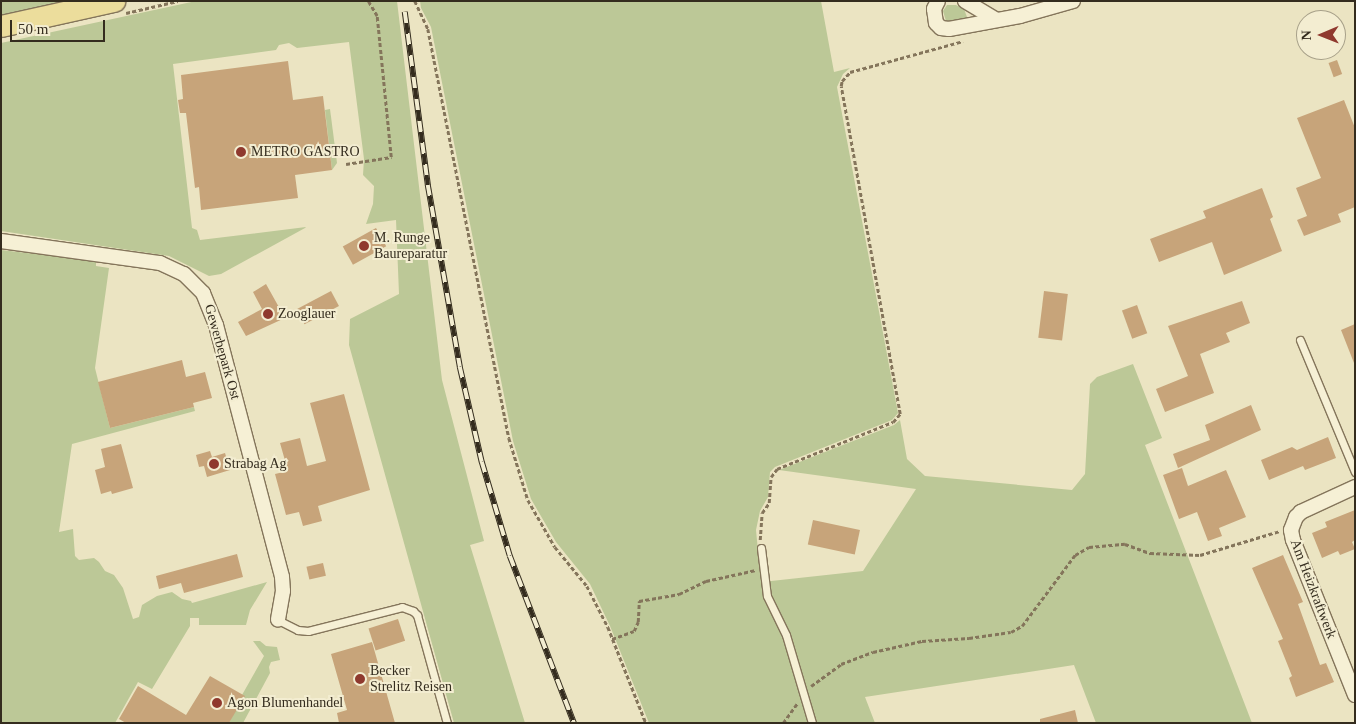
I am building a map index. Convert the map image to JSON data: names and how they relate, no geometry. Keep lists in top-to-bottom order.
{
  "streets": {
    "street": ["Gewerbepark Ost", "Am Heizkraftwerk"]
  },
  "places": [
    "METRO GASTRO",
    "M. Runge Baureparatur",
    "Zooglauer",
    "Strabag Ag",
    "Becker Strelitz Reisen",
    "Agon Blumenhandel"
  ],
  "scale_bar": "50 m",
  "north": "left"
}
